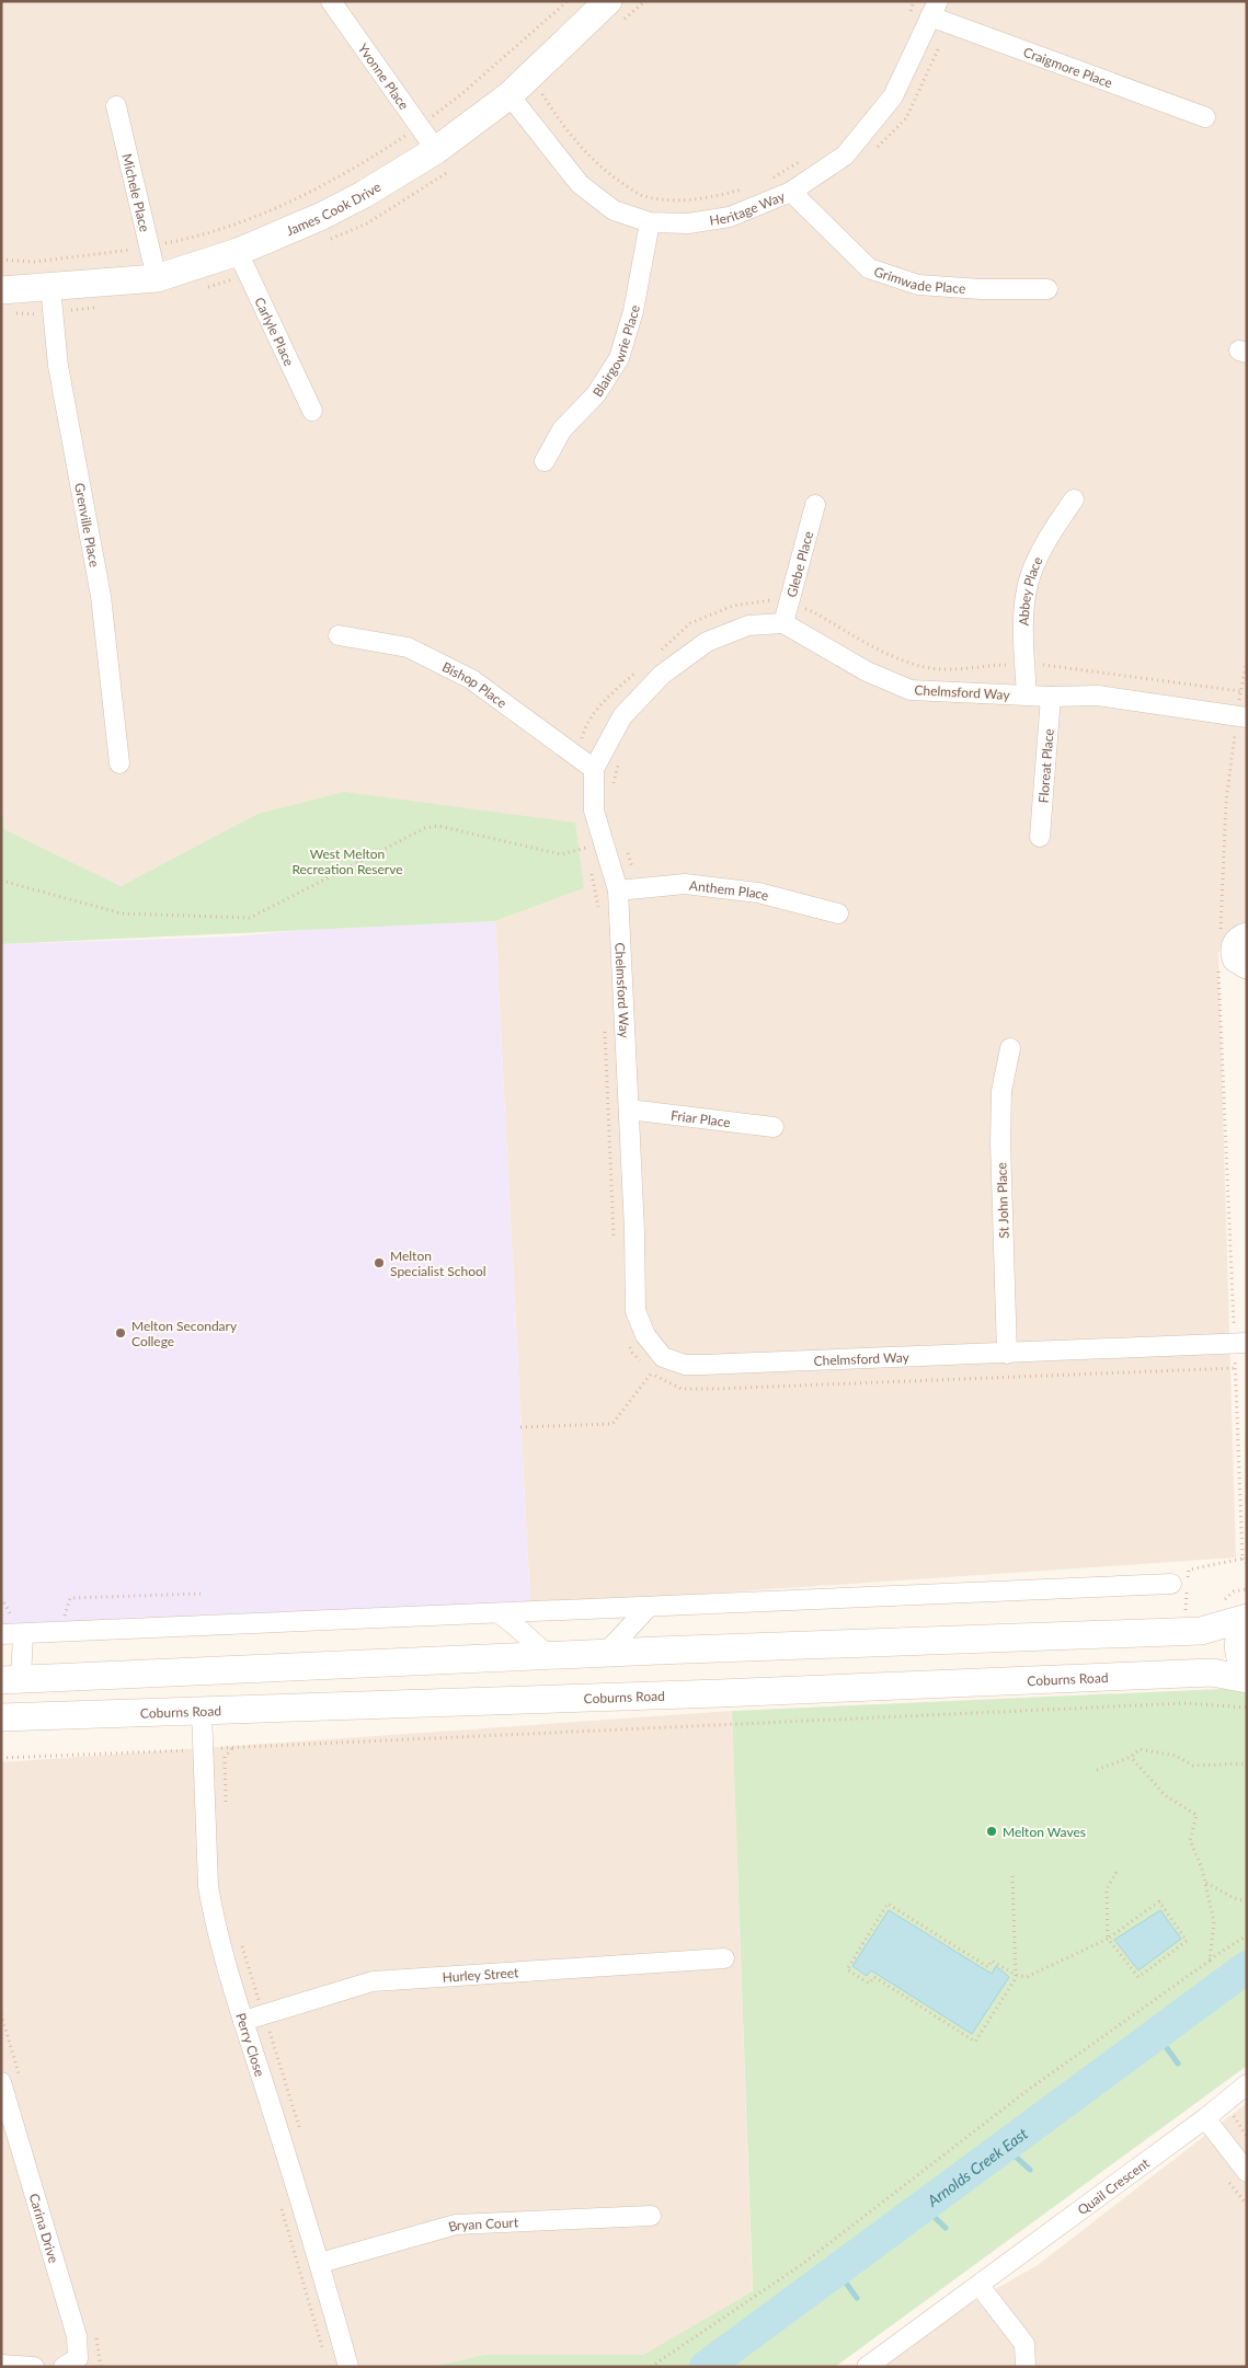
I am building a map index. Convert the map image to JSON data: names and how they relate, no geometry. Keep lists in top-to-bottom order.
{
  "streets": {
    "street": [
      "Craigmore Place",
      "Yvonne Place",
      "Michele Place",
      "James Cook Drive",
      "Heritage Way",
      "Grimwade Place",
      "Carlyle Place",
      "Blairgowrie Place",
      "Grenville Place",
      "Glebe Place",
      "Abbey Place",
      "Bishop Place",
      "Chelmsford Way",
      "Floreat Place",
      "Anthem Place",
      "Friar Place",
      "St John Place",
      "Coburns Road",
      "Hurley Street",
      "Perry Close",
      "Quail Crescent",
      "Bryan Court",
      "Carina Drive"
    ]
  },
  "crossings": [
    ["Craigmore Place", "Heritage Way"],
    ["Yvonne Place", "James Cook Drive"],
    ["Michele Place", "James Cook Drive"],
    ["James Cook Drive", "Heritage Way"],
    ["James Cook Drive", "Carlyle Place"],
    ["James Cook Drive", "Grenville Place"],
    ["Heritage Way", "Grimwade Place"],
    ["Heritage Way", "Blairgowrie Place"],
    ["Glebe Place", "Chelmsford Way"],
    ["Abbey Place", "Chelmsford Way"],
    ["Bishop Place", "Chelmsford Way"],
    ["Chelmsford Way", "Floreat Place"],
    ["Chelmsford Way", "Anthem Place"],
    ["Chelmsford Way", "Friar Place"],
    ["Chelmsford Way", "St John Place"],
    ["Coburns Road", "Perry Close"],
    ["Hurley Street", "Perry Close"],
    ["Perry Close", "Bryan Court"]
  ],
  "water": ["Arnolds Creek East"],
  "parks": ["West Melton Recreation Reserve"],
  "places": ["Melton Specialist School", "Melton Secondary College", "Melton Waves"]
}
